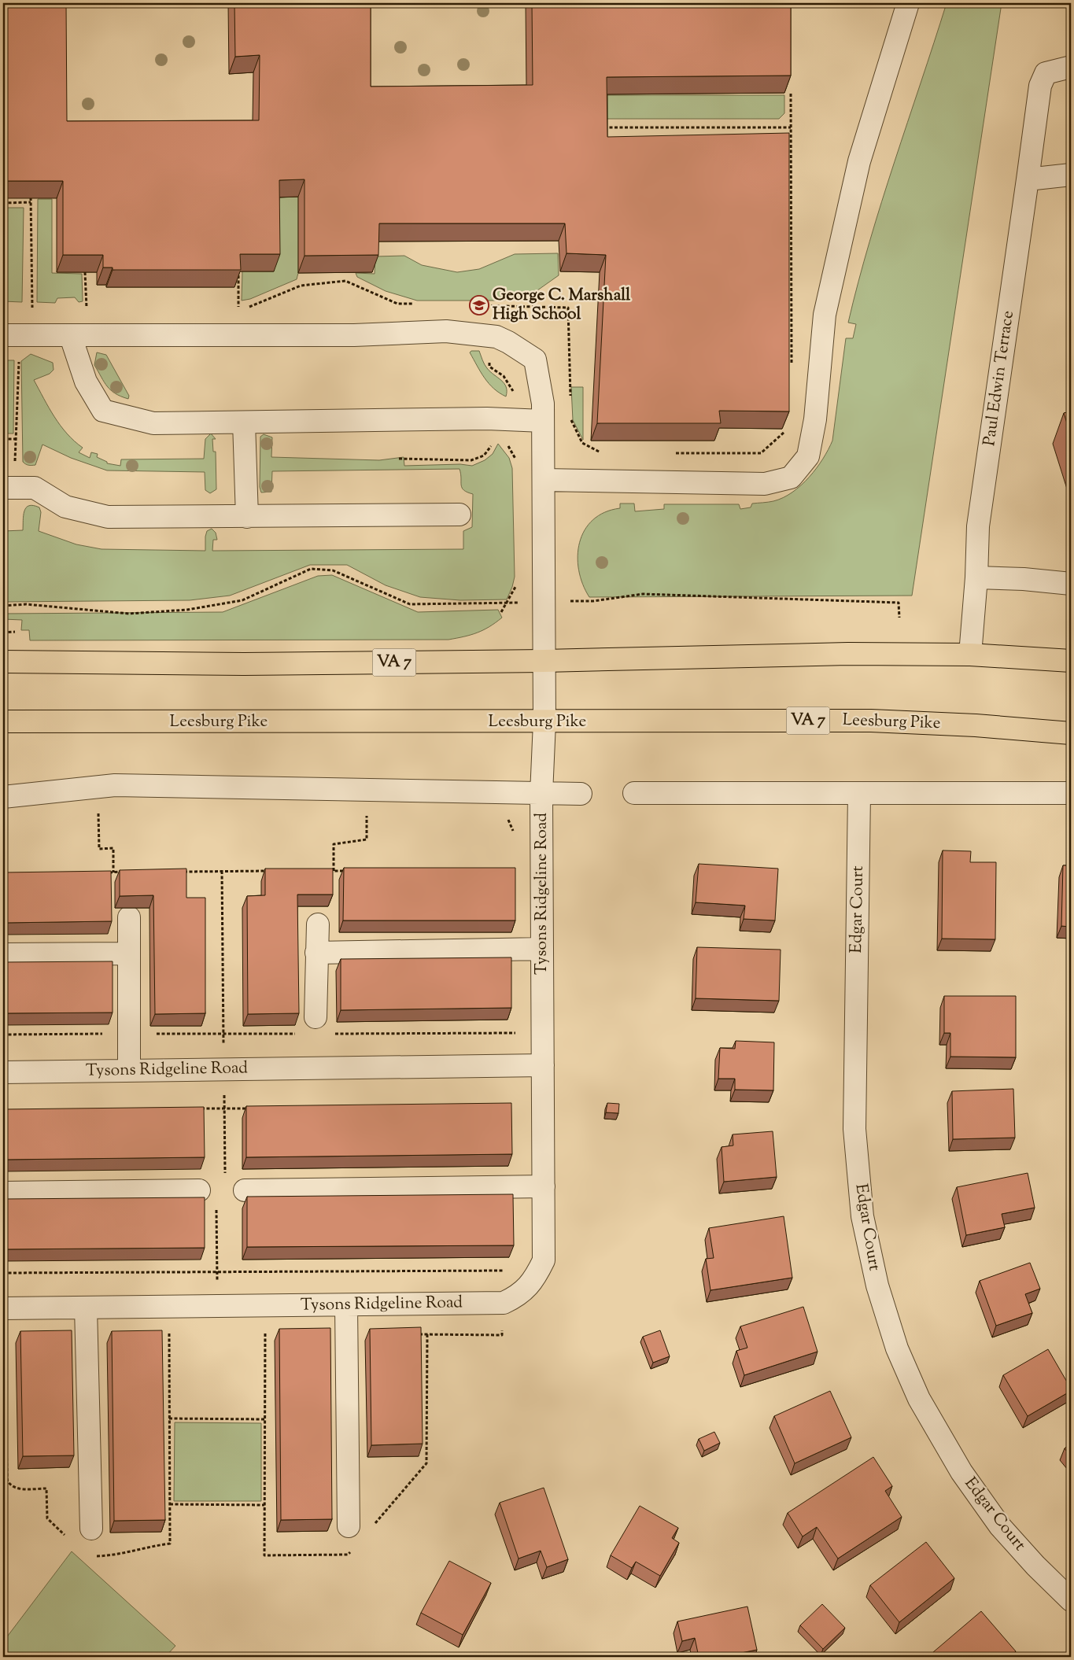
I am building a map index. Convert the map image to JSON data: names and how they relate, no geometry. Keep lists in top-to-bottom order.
{
  "streets": {
    "main road": ["VA 7", "Leesburg Pike"],
    "street": ["Paul Edwin Terrace", "Tysons Ridgeline Road", "Edgar Court"]
  },
  "crossings": [
    ["Paul Edwin Terrace", "VA 7"],
    ["VA 7", "Tysons Ridgeline Road"],
    ["Leesburg Pike", "Tysons Ridgeline Road"]
  ],
  "places": {
    "school or university": ["George C. Marshall High School"]
  }
}
